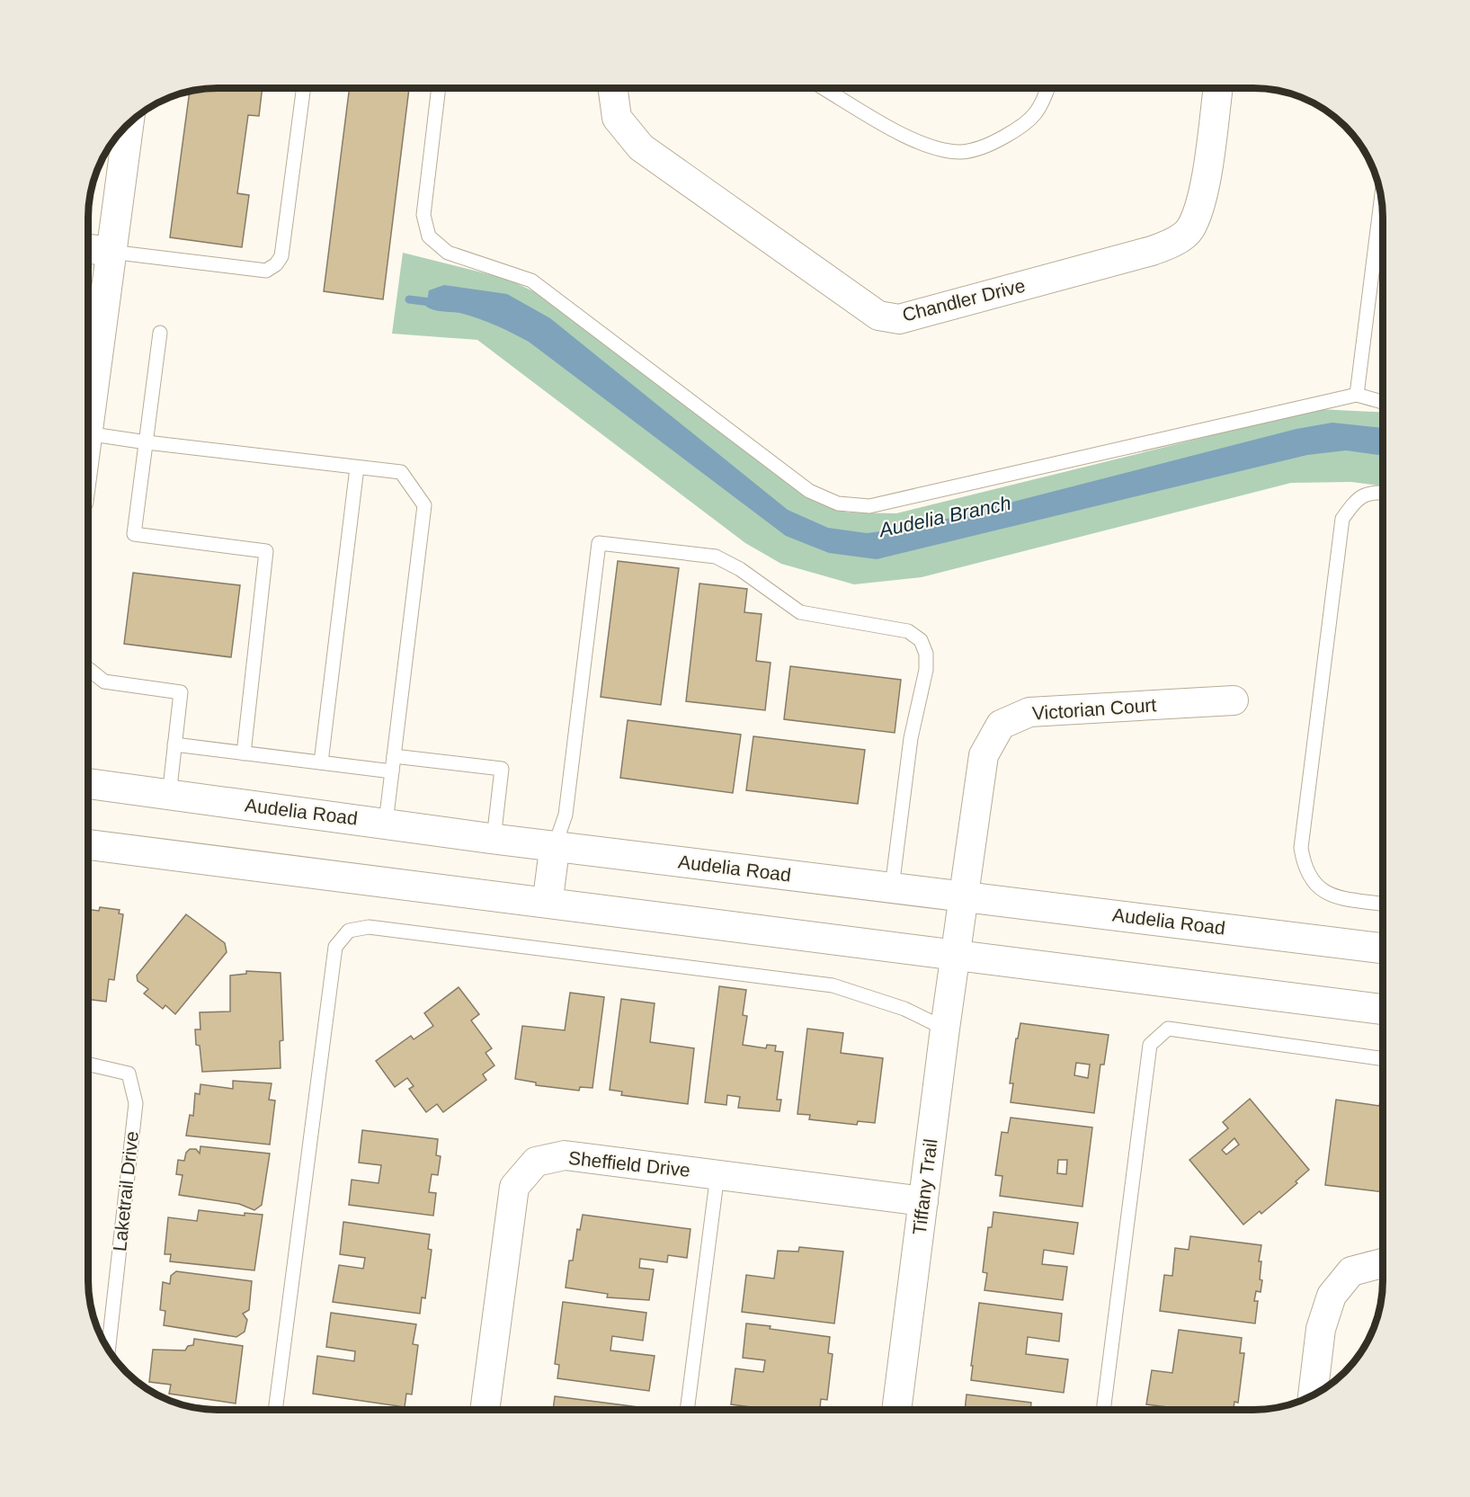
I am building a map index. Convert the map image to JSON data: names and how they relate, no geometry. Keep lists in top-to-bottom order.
{
  "streets": {
    "main road": ["Audelia Road"],
    "street": [
      "Chandler Drive",
      "Victorian Court",
      "Sheffield Drive",
      "Tiffany Trail"
    ],
    "lane": ["Laketrail Drive"]
  },
  "crossings": [
    ["Victorian Court", "Audelia Road"],
    ["Victorian Court", "Tiffany Trail"],
    ["Sheffield Drive", "Tiffany Trail"]
  ],
  "water": ["Audelia Branch"]
}
